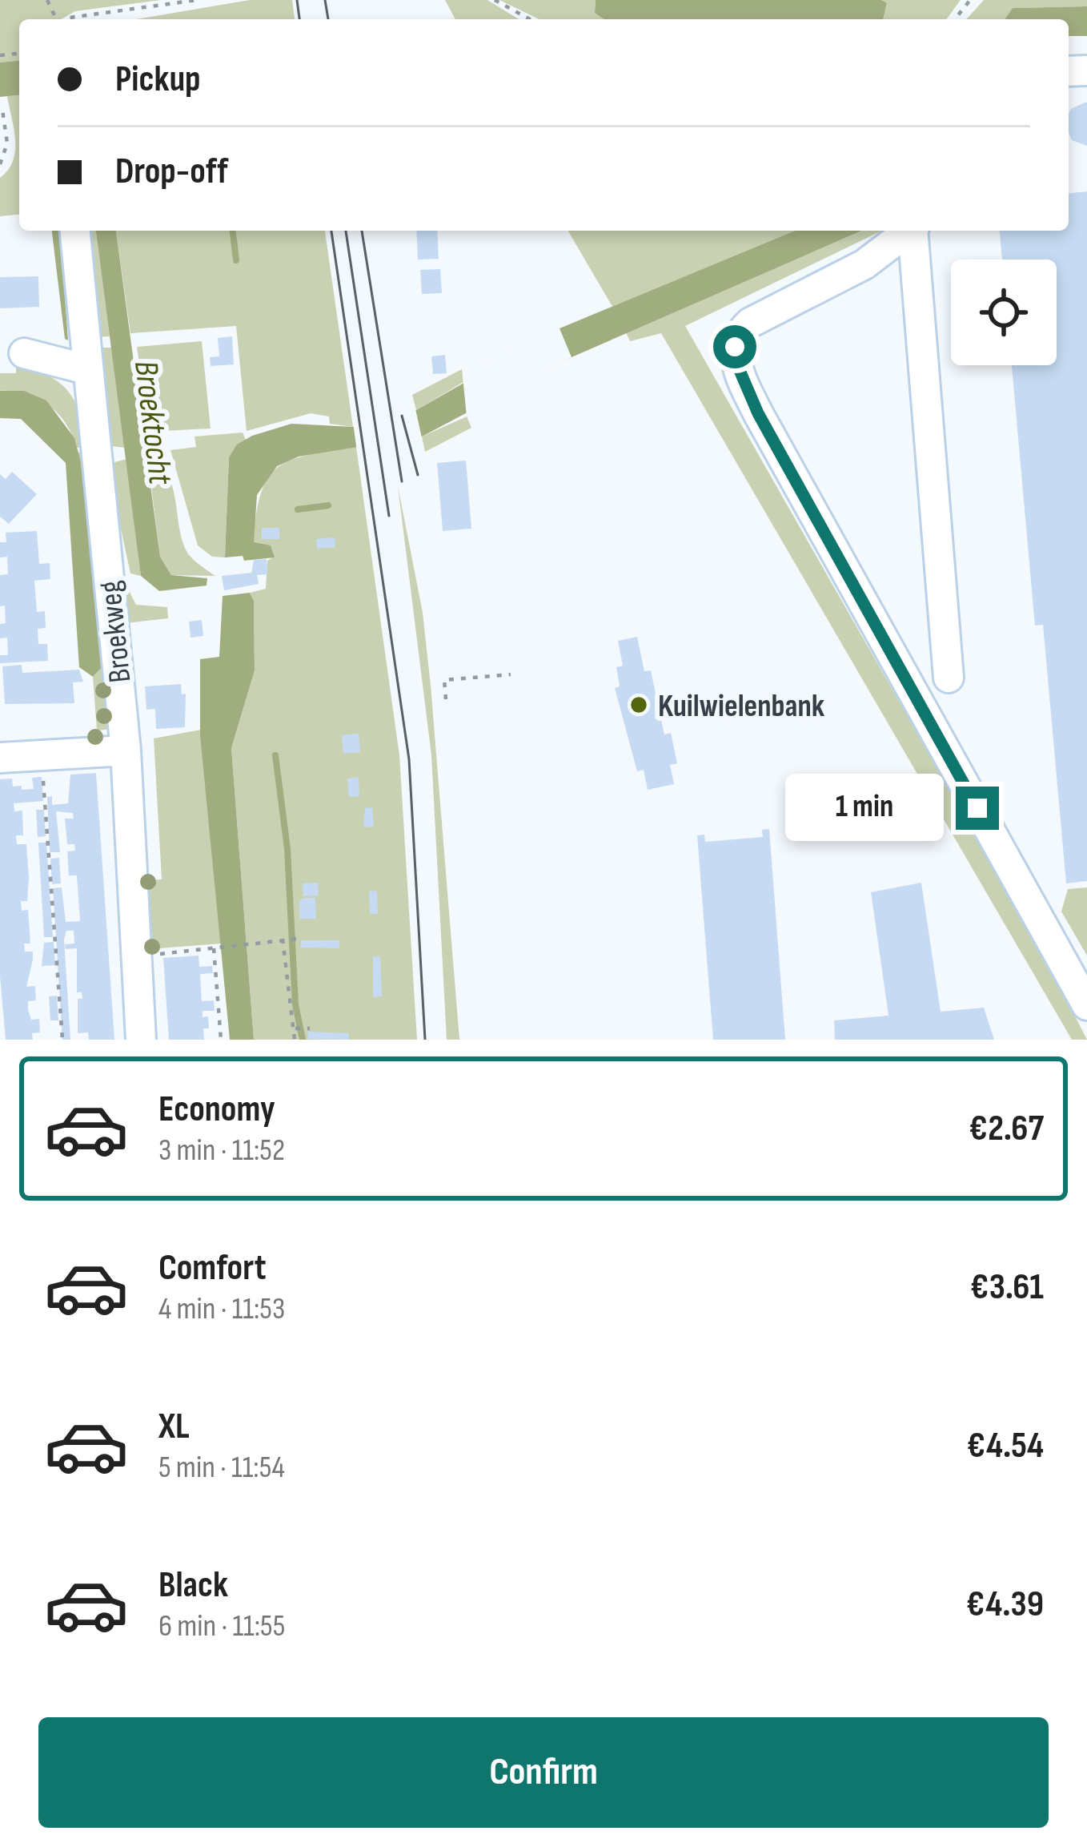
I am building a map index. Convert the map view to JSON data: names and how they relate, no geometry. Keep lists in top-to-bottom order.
{
  "streets": {
    "street": ["Broekweg"]
  },
  "water": ["Broektocht"],
  "places": ["Kuilwielenbank"],
  "page": {
    "banner": ["Pickup", "Drop-off"],
    "bubble": "1 min",
    "list": [
      {
        "name": "Economy",
        "note": "3 min · 11:52",
        "value": "€2.67"
      },
      {
        "name": "Comfort",
        "note": "4 min · 11:53",
        "value": "€3.61"
      },
      {
        "name": "XL",
        "note": "5 min · 11:54",
        "value": "€4.54"
      },
      {
        "name": "Black",
        "note": "6 min · 11:55",
        "value": "€4.39"
      }
    ],
    "buttons": "Confirm"
  }
}
